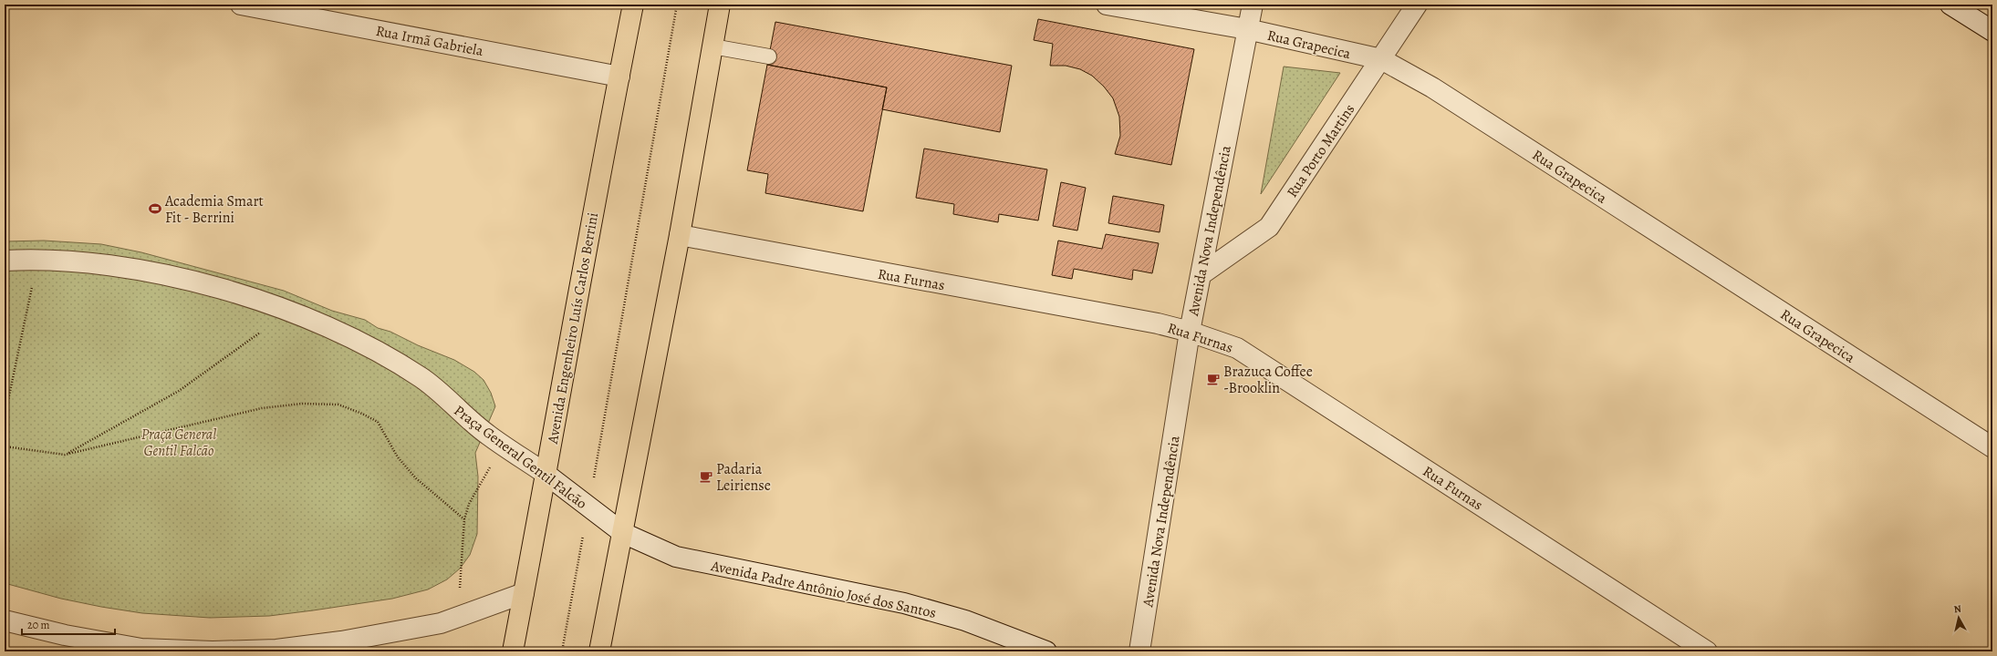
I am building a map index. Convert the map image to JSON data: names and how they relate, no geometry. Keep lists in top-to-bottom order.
{
  "streets": {
    "main road": ["Avenida Engenheiro Luís Carlos Berrini"],
    "street": [
      "Rua Irmã Gabriela",
      "Rua Grapecica",
      "Rua Porto Martins",
      "Avenida Nova Independência",
      "Rua Furnas",
      "Praça General Gentil Falcão",
      "Avenida Padre Antônio José dos Santos"
    ]
  },
  "crossings": [
    ["Rua Irmã Gabriela", "Avenida Engenheiro Luís Carlos Berrini"],
    ["Rua Grapecica", "Rua Porto Martins"],
    ["Rua Grapecica", "Avenida Nova Independência"],
    ["Rua Porto Martins", "Avenida Nova Independência"],
    ["Avenida Nova Independência", "Rua Furnas"],
    ["Avenida Engenheiro Luís Carlos Berrini", "Praça General Gentil Falcão"],
    ["Praça General Gentil Falcão", "Avenida Padre Antônio José dos Santos"]
  ],
  "parks": ["Praça General Gentil Falcão"],
  "places": {
    "sports": ["Academia Smart Fit - Berrini"],
    "cafe": ["Brazuca Coffee -Brooklin", "Padaria Leiriense"]
  },
  "scale_bar": "20 m",
  "north": "top"
}
